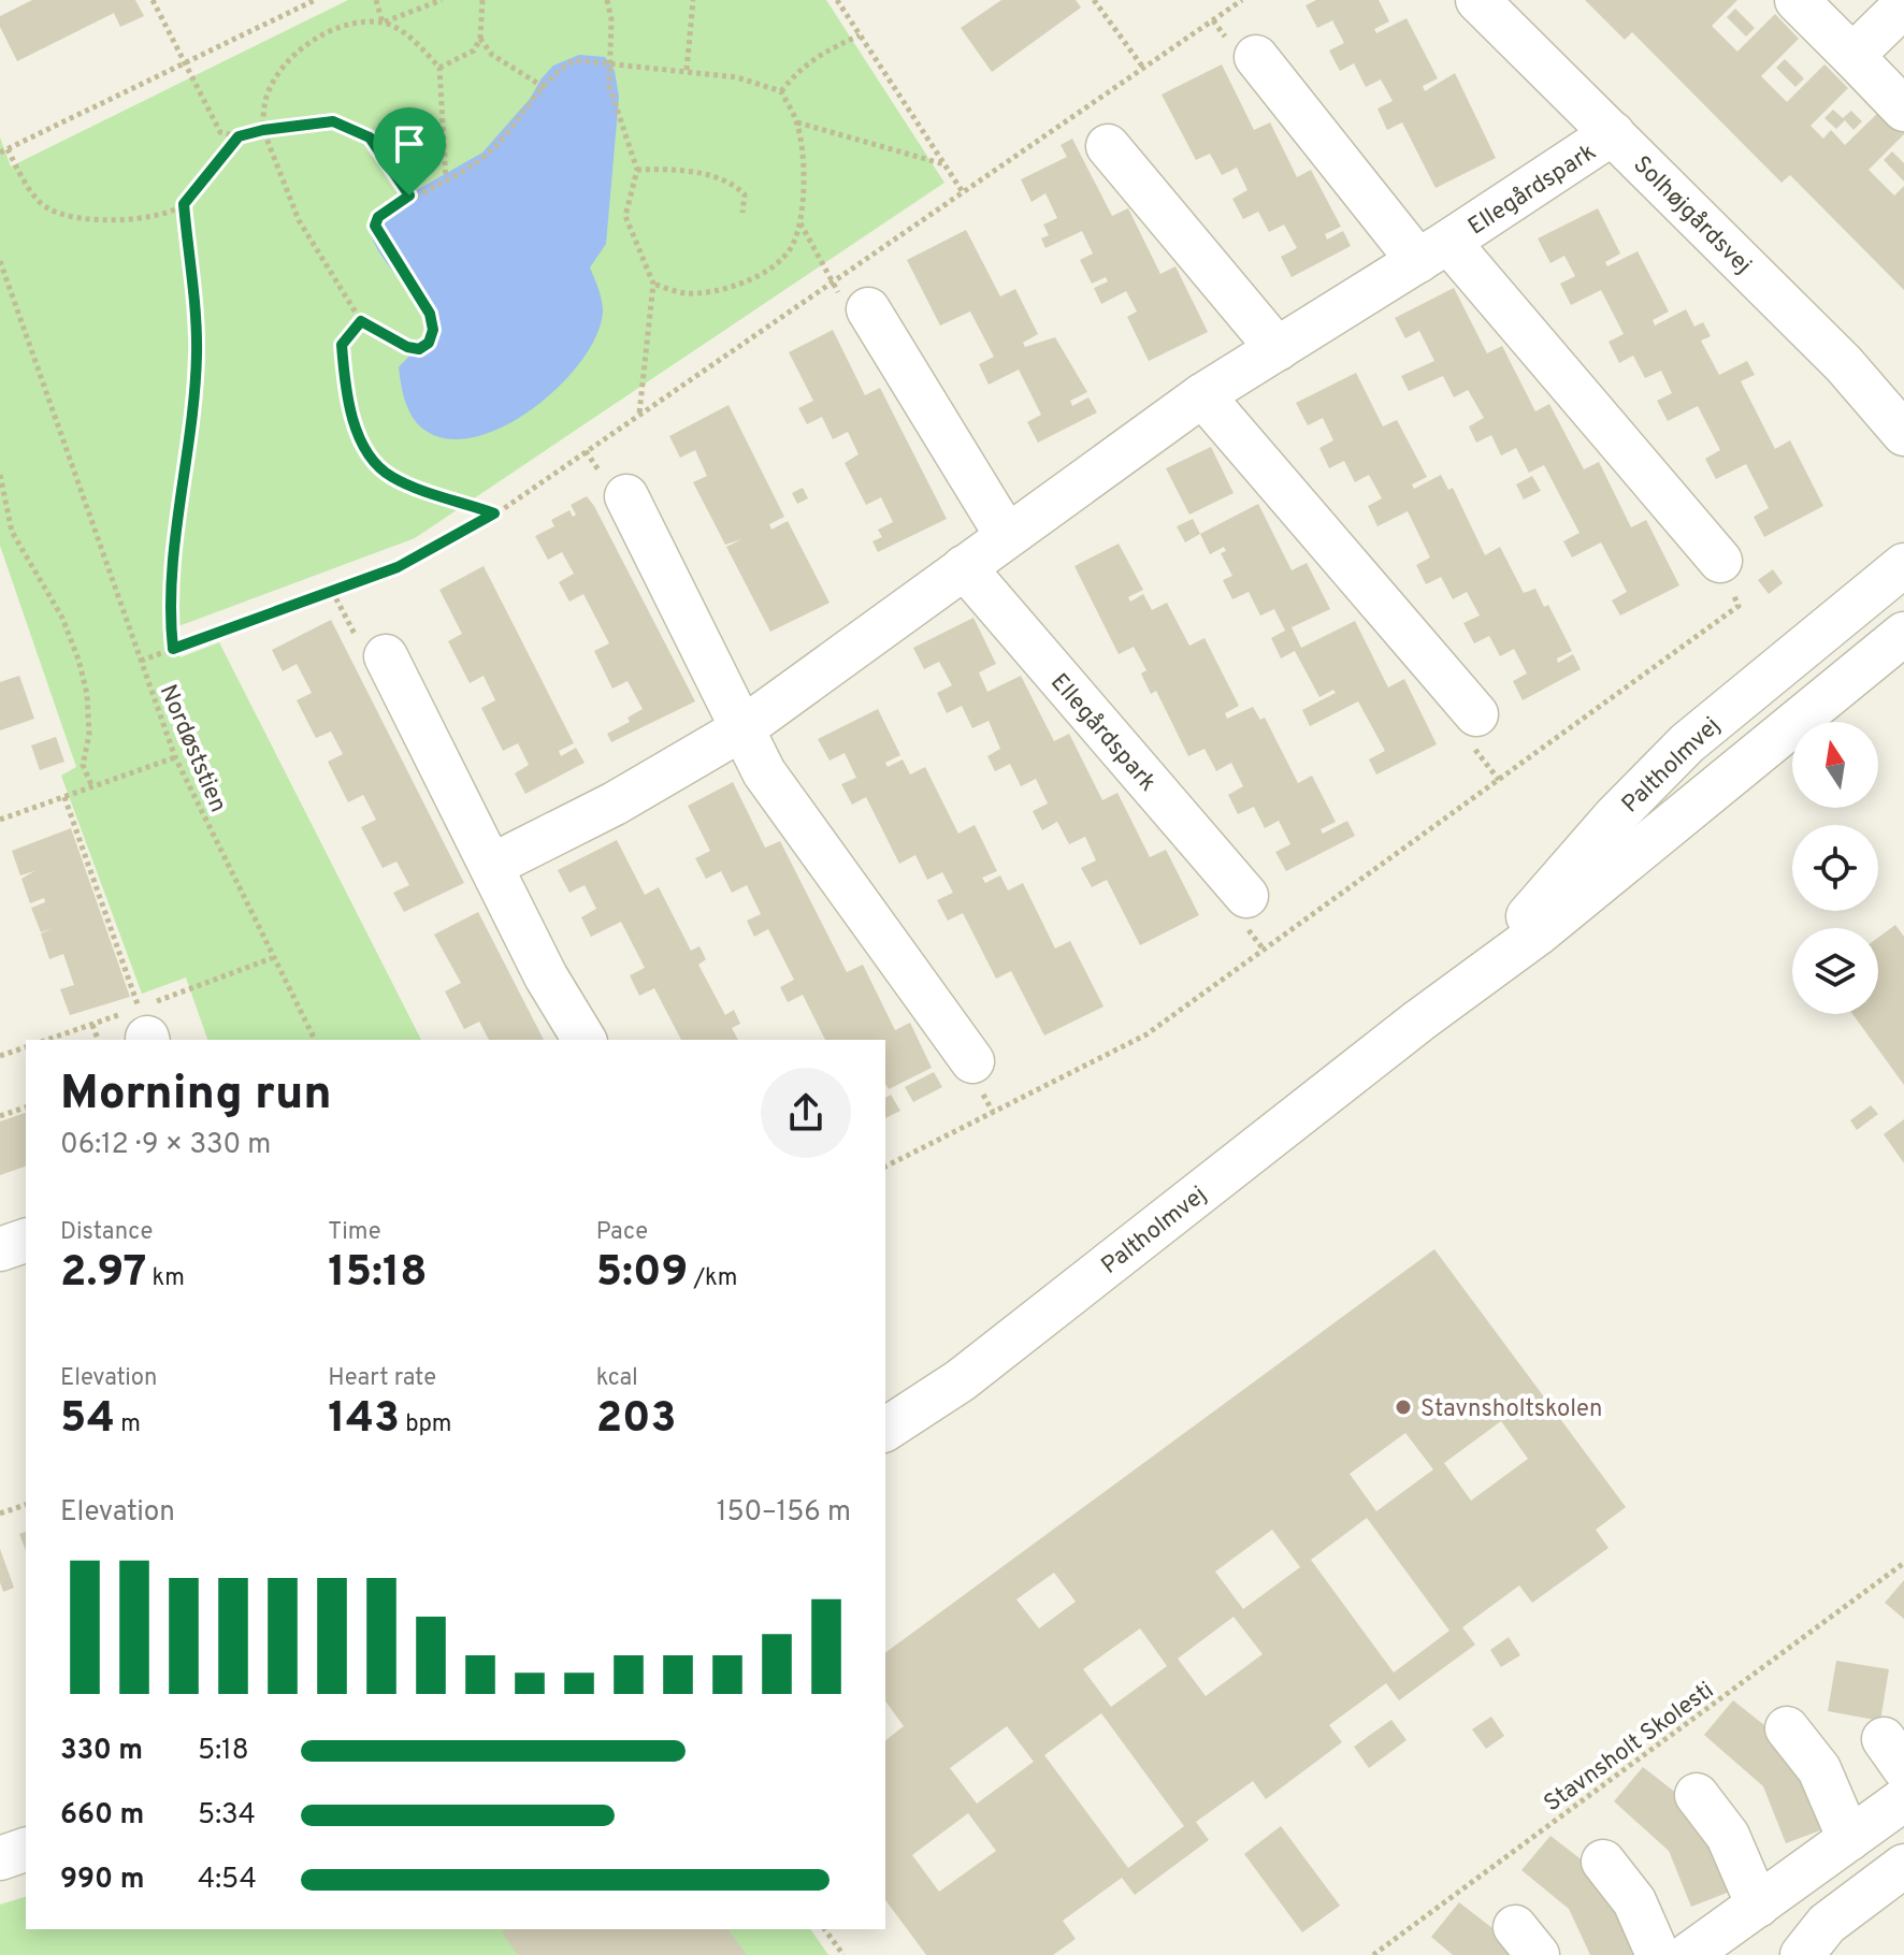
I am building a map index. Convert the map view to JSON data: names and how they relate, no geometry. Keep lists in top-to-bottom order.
{
  "streets": {
    "street": ["Ellegårdspark", "Solhøjgårdsvej", "Paltholmvej"],
    "path": ["Nordøststien", "Stavnsholt Skolesti"]
  },
  "crossings": [
    ["Ellegårdspark", "Solhøjgårdsvej"]
  ],
  "places": ["Stavnsholtskolen"],
  "north": "top",
  "page": {
    "heading": ["Morning run", "06:12 · 9 × 330 m"],
    "stats": [
      ["Distance", "2.97 km"],
      ["Time", "15:18"],
      ["Pace", "5:09 /km"],
      ["Elevation", "54 m"],
      ["Heart rate", "143 bpm"],
      ["kcal", "203"]
    ],
    "chart": ["Elevation", "150–156 m"],
    "list": [
      {
        "name": "330 m",
        "note": "5:18"
      },
      {
        "name": "660 m",
        "note": "5:34"
      },
      {
        "name": "990 m",
        "note": "4:54"
      }
    ]
  }
}
